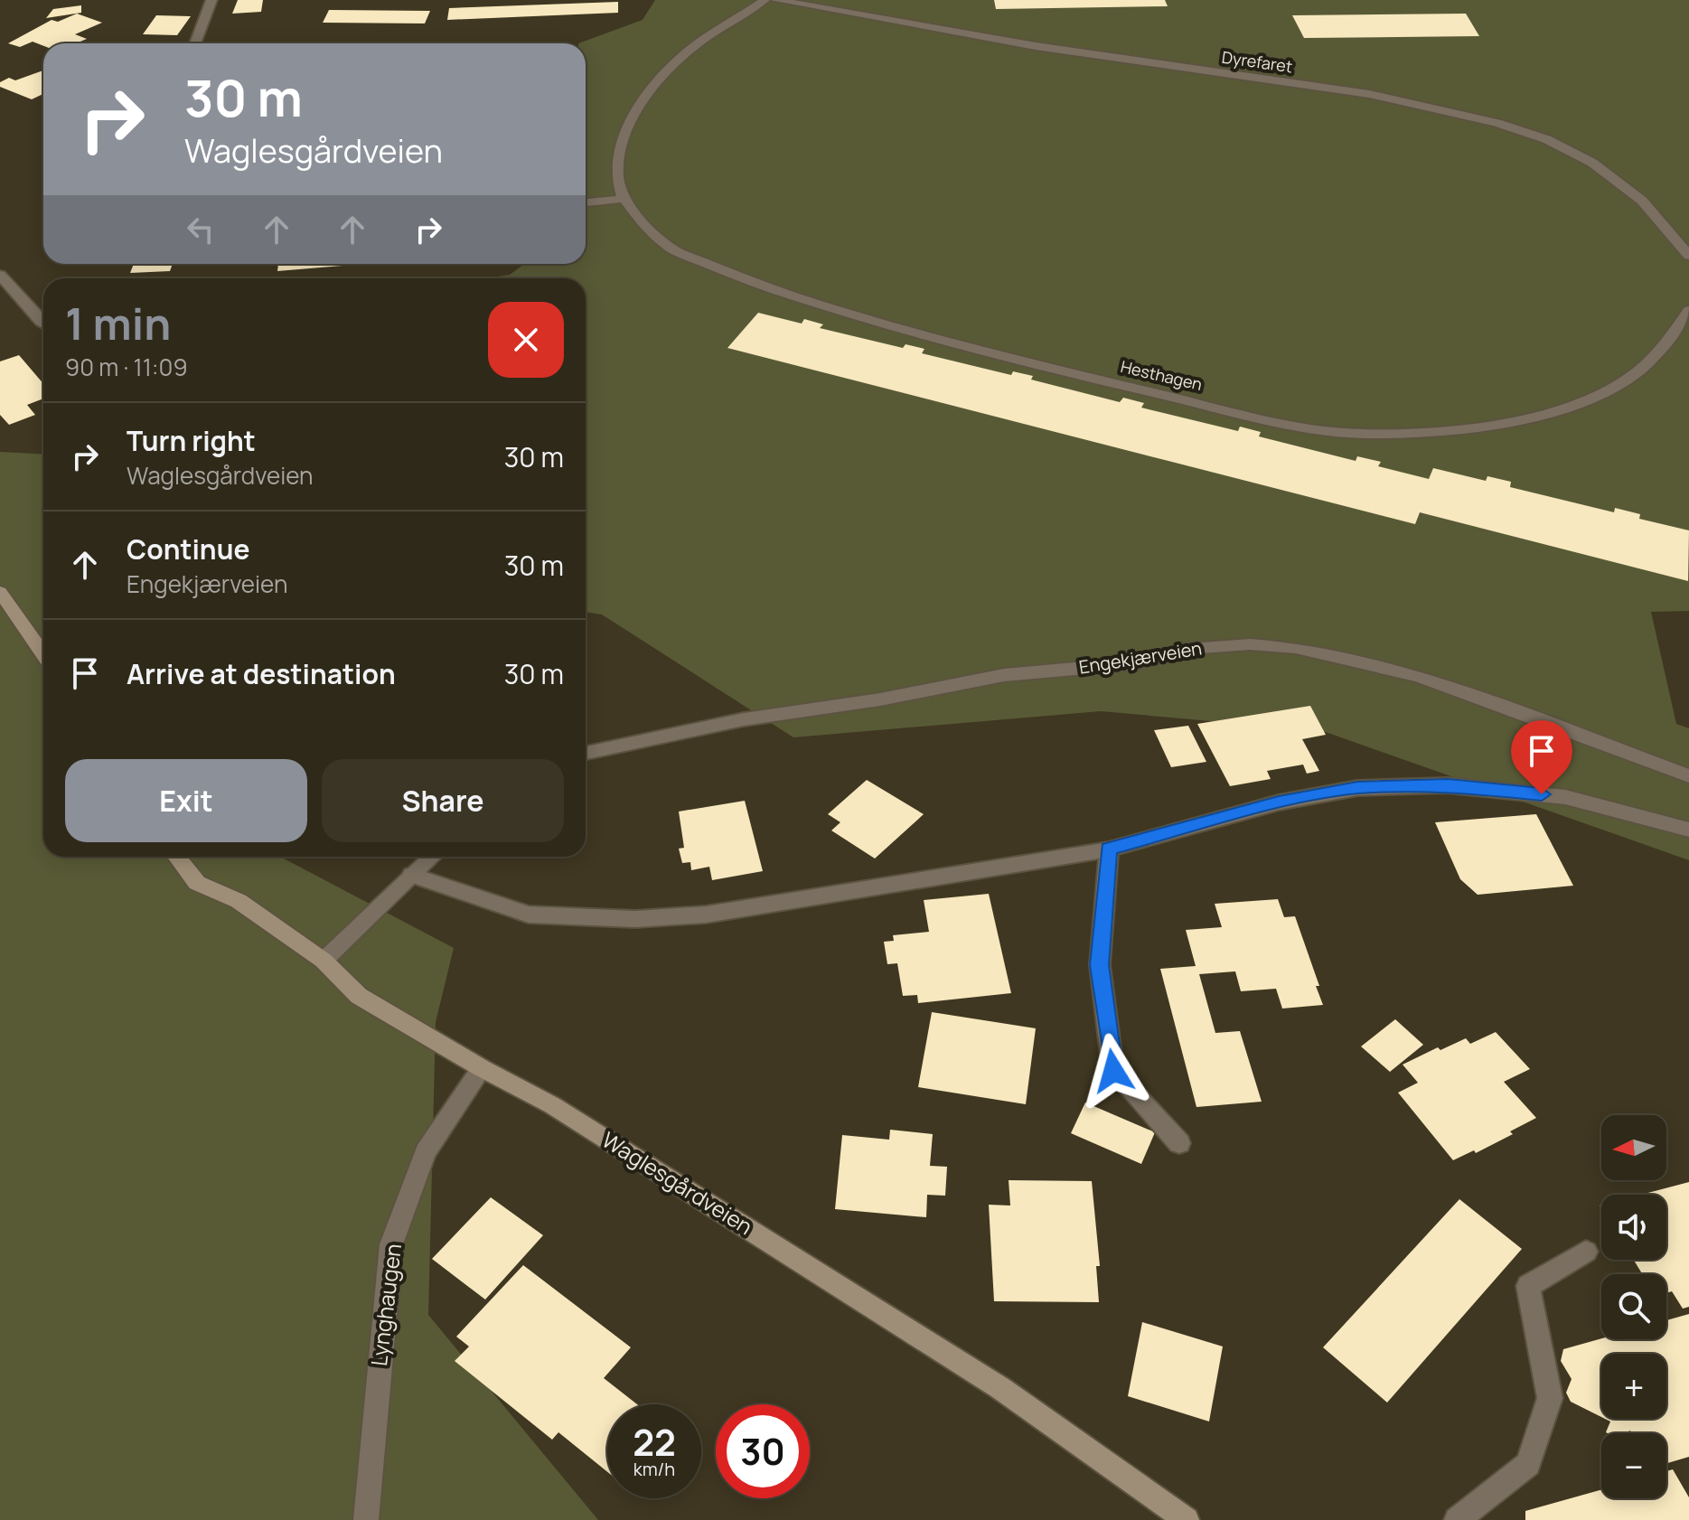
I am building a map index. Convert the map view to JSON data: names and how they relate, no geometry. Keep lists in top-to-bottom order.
{
  "streets": {
    "main road": ["Waglesgårdveien"],
    "street": [
      "Dyrefaret",
      "Hesthagen",
      "Engekjærveien",
      "Lynghaugen"
    ]
  },
  "crossings": [
    ["Waglesgårdveien", "Lynghaugen"]
  ],
  "north": "left",
  "page": {
    "turn": ["30 m", "Waglesgårdveien"],
    "heading": ["1 min", "90 m · 11:09"],
    "list": [
      {
        "name": "Turn right",
        "note": "Waglesgårdveien",
        "value": "30 m"
      },
      {
        "name": "Continue",
        "note": "Engekjærveien",
        "value": "30 m"
      },
      {
        "name": "Arrive at destination",
        "value": "30 m"
      }
    ],
    "buttons": ["Exit", "Share"],
    "map_buttons": ["+", "−"],
    "speed": "22 km/h",
    "limit": "30"
  }
}
